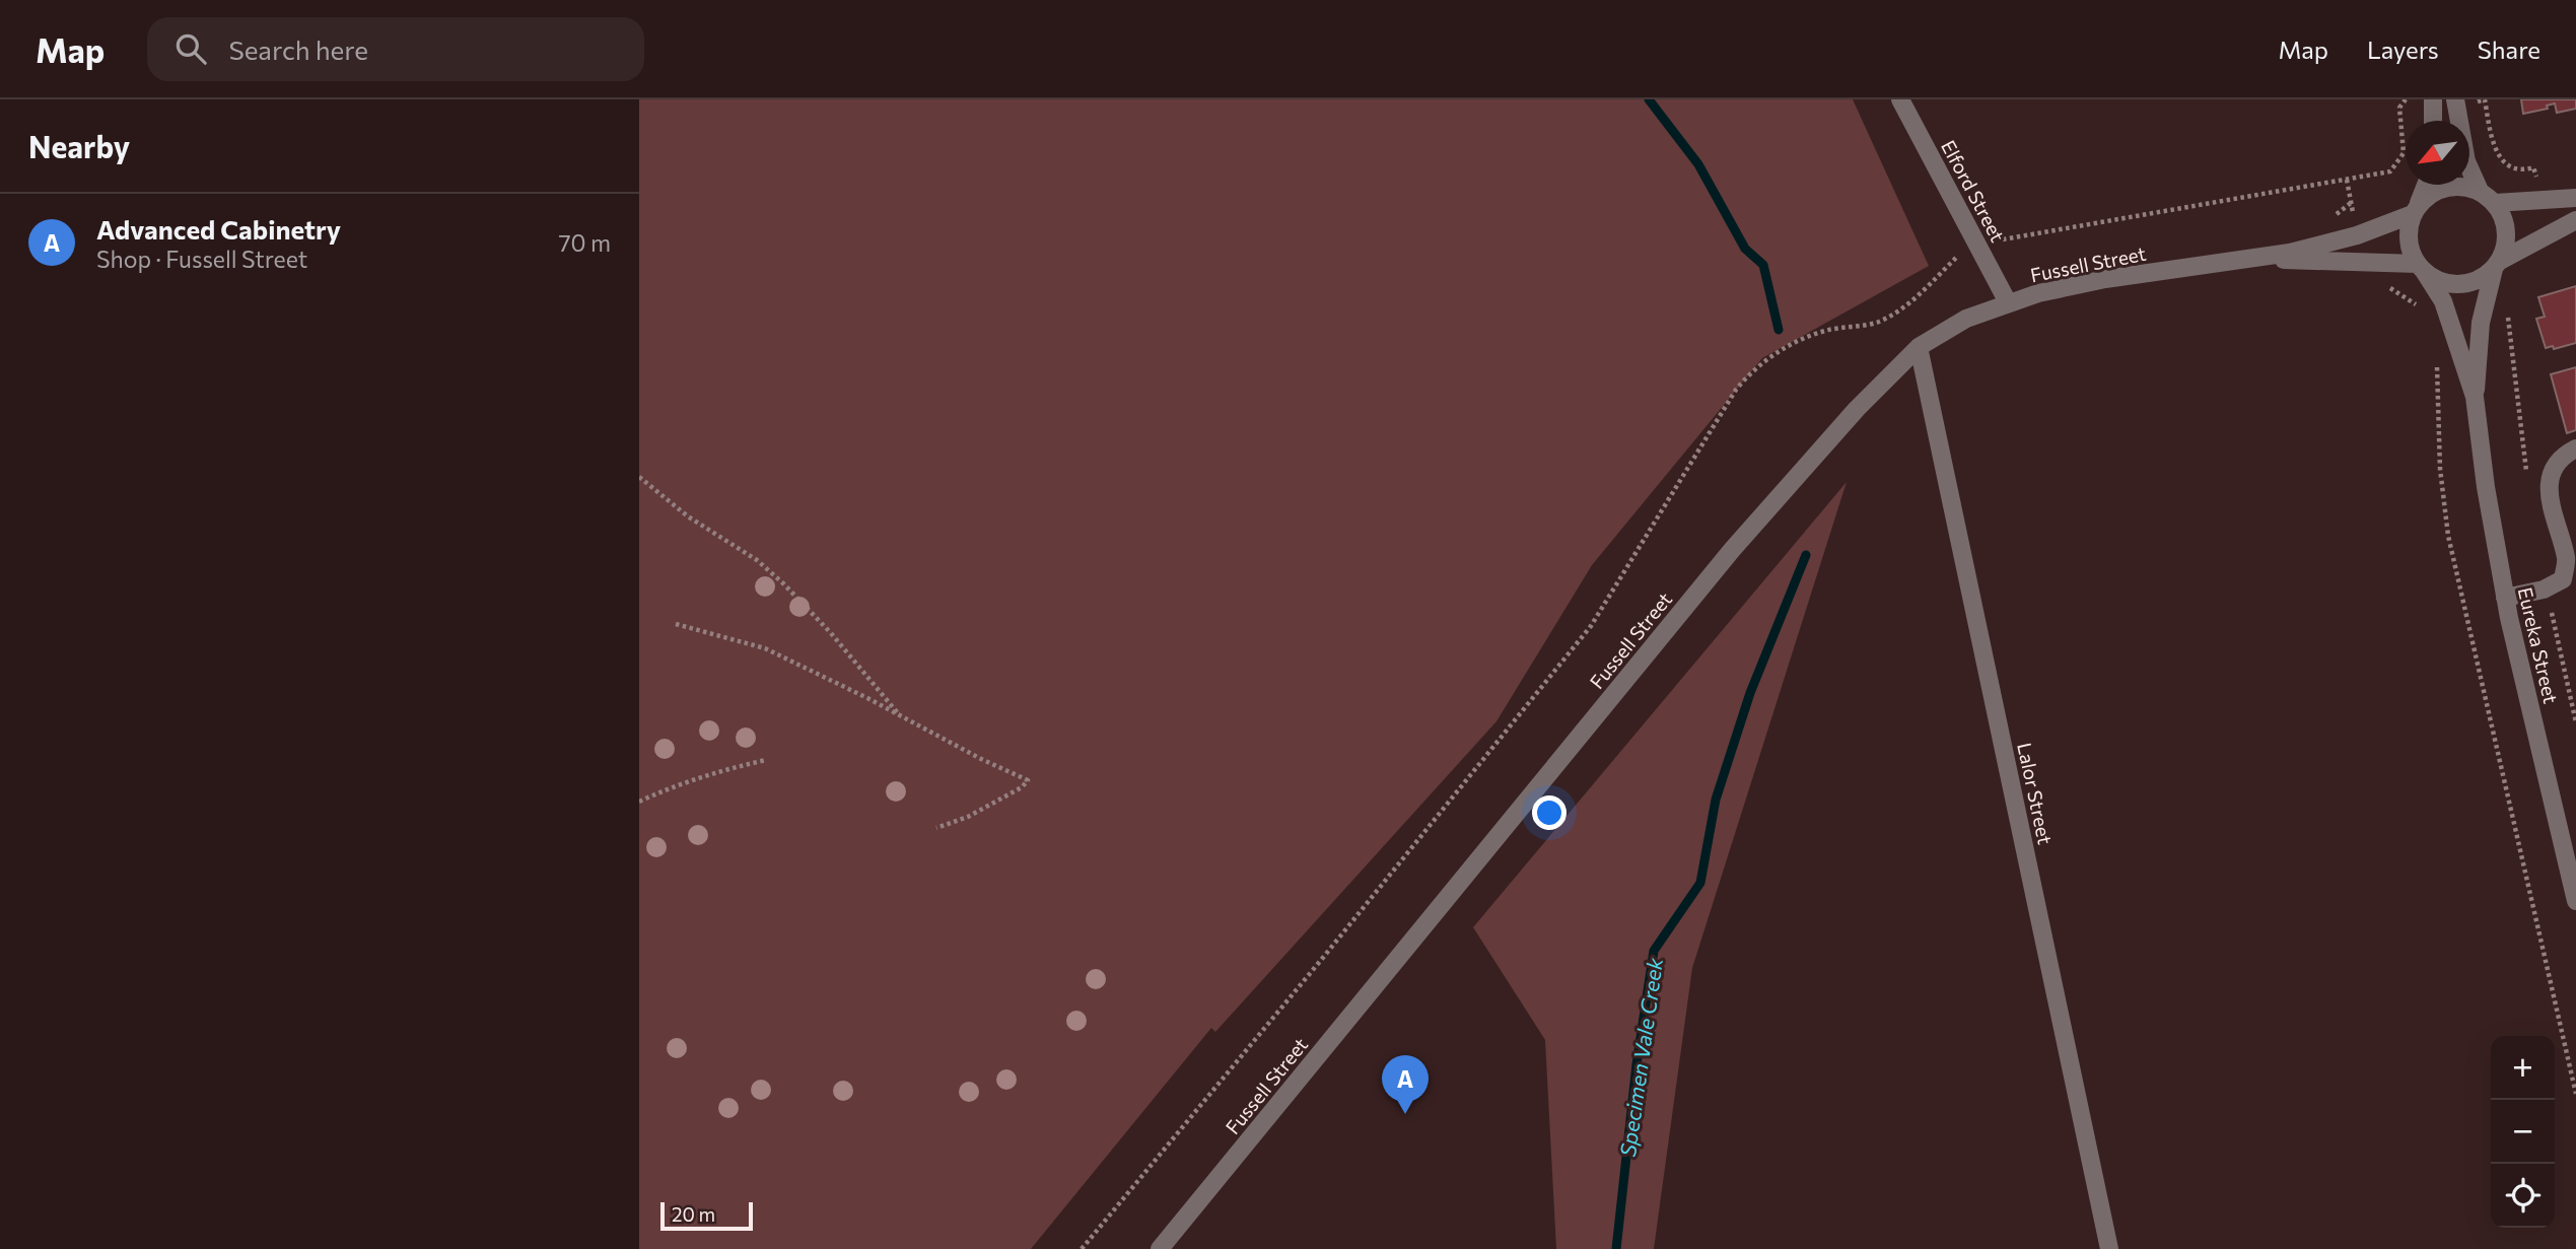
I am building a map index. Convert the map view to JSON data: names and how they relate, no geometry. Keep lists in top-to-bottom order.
{
  "streets": {
    "street": [
      "Elford Street",
      "Fussell Street",
      "Eureka Street",
      "Lalor Street"
    ]
  },
  "crossings": [
    ["Elford Street", "Fussell Street"],
    ["Fussell Street", "Eureka Street"],
    ["Fussell Street", "Lalor Street"]
  ],
  "water": ["Specimen Vale Creek"],
  "scale_bar": "20 m",
  "north": "bottom left",
  "page": {
    "header": "Map",
    "search": "Search here",
    "nav": ["Map", "Layers", "Share"],
    "heading": "Nearby",
    "list": [
      {
        "mark": "A",
        "name": "Advanced Cabinetry",
        "note": "Shop · Fussell Street",
        "value": "70 m"
      }
    ],
    "map_buttons": ["+", "−"],
    "pins": "A",
    "scale": "20 m"
  }
}
